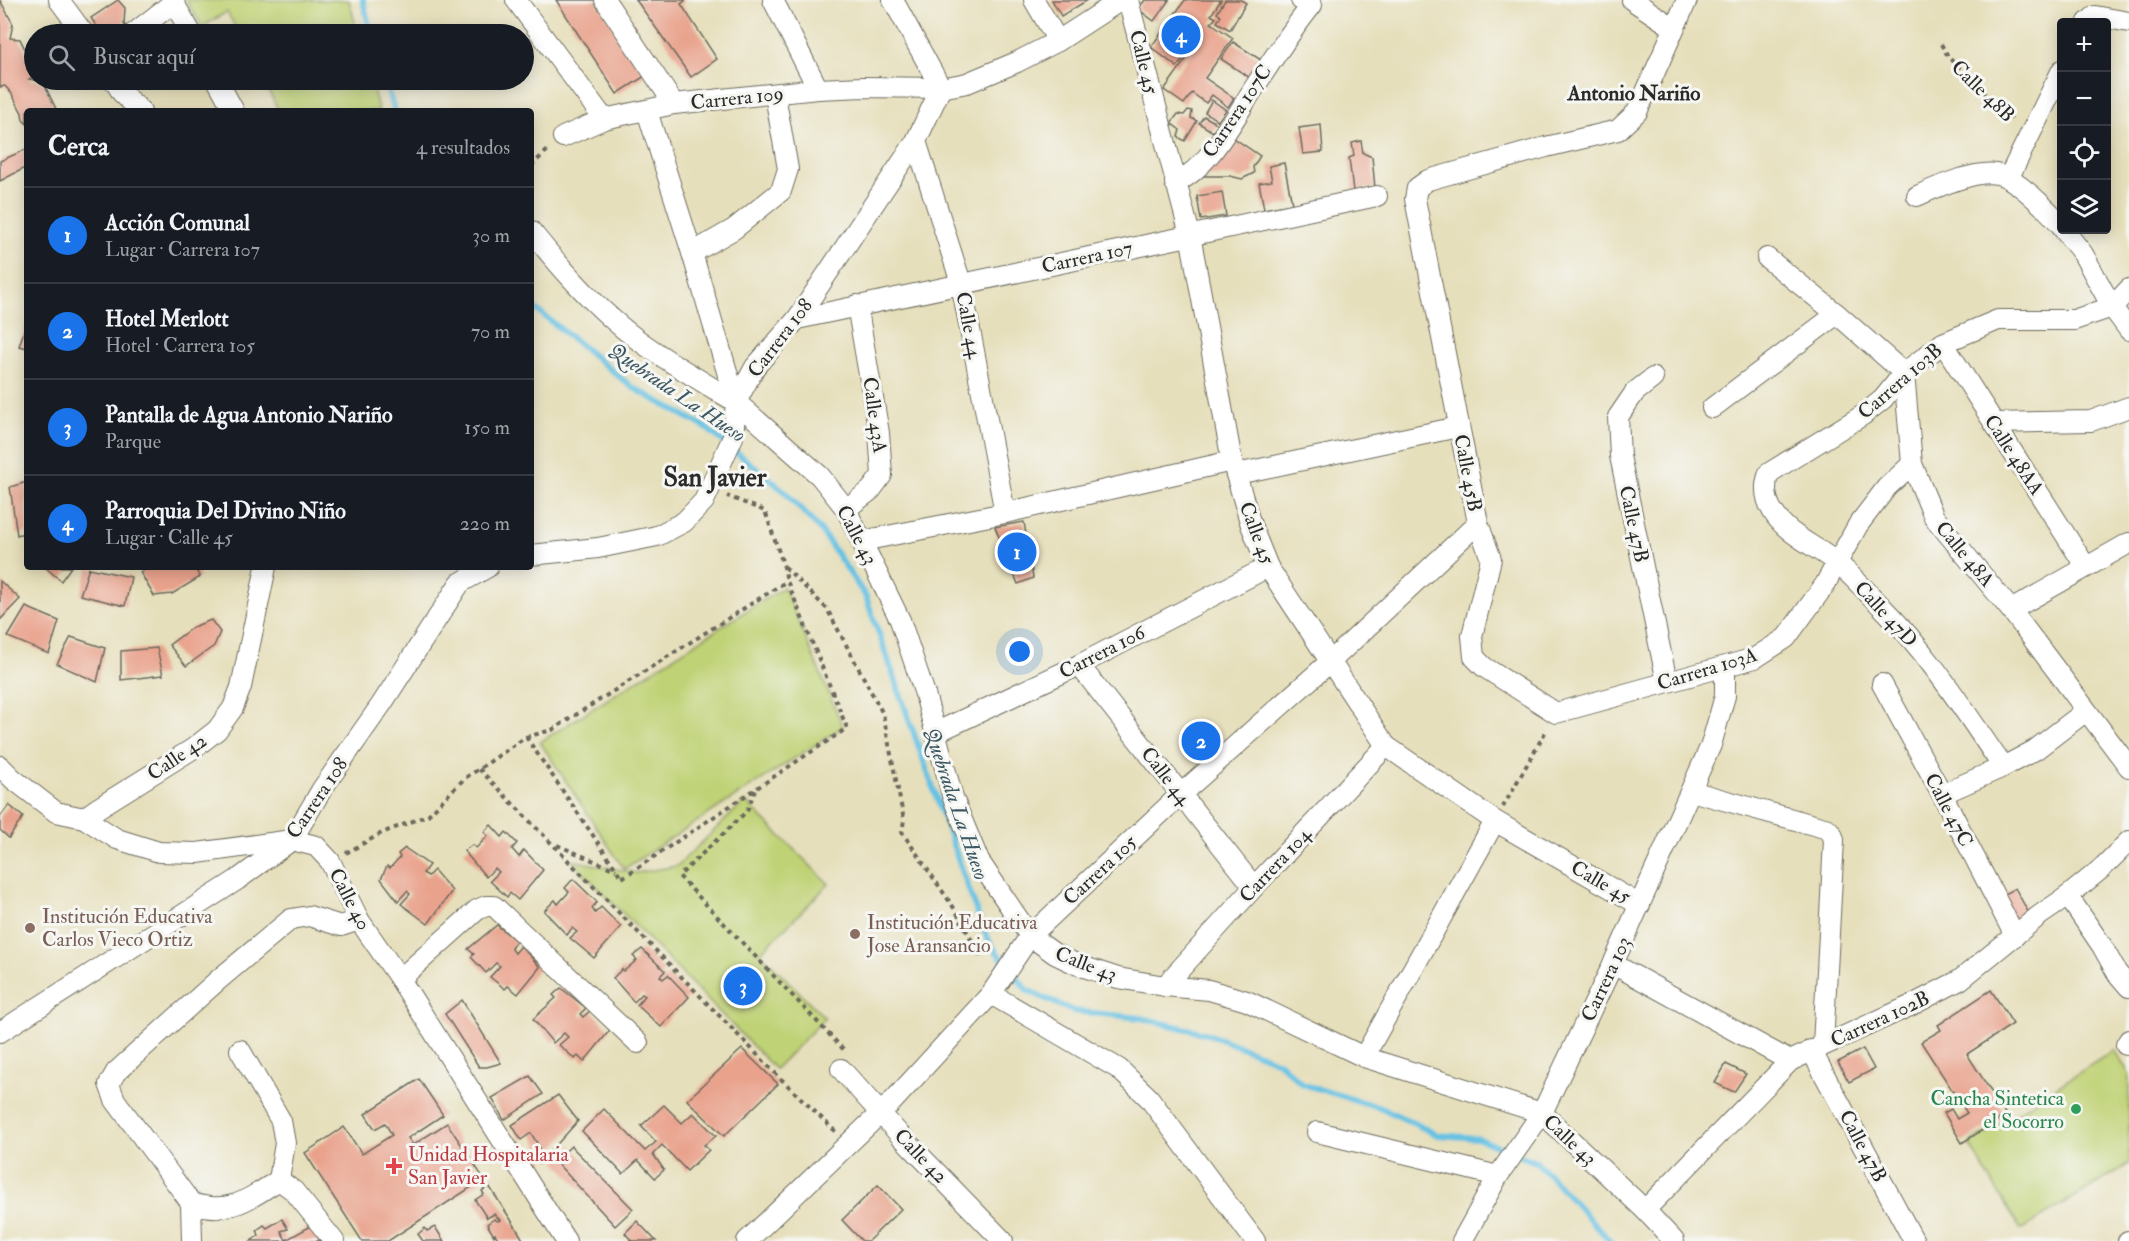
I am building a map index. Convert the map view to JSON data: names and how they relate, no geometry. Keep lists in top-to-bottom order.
{
  "streets": {
    "street": [
      "Calle 45",
      "Carrera 109",
      "Carrera 107C",
      "Carrera 107",
      "Calle 44",
      "Carrera 108",
      "Carrera 103B",
      "Calle 43A",
      "Calle 48AA",
      "Calle 45B",
      "Calle 47B",
      "Calle 43",
      "Calle 48A",
      "Calle 47D",
      "Carrera 106",
      "Carrera 103A",
      "Calle 42",
      "Calle 47C",
      "Carrera 104",
      "Carrera 105",
      "Calle 40",
      "Carrera 103",
      "Carrera 102B"
    ],
    "path": ["Calle 48B"]
  },
  "crossings": [
    ["Calle 45", "Carrera 107C"],
    ["Calle 45", "Carrera 107"],
    ["Calle 45", "Carrera 106"],
    ["Calle 45", "Carrera 104"],
    ["Calle 45", "Carrera 105"],
    ["Calle 45", "Carrera 103"],
    ["Carrera 109", "Carrera 108"],
    ["Carrera 107", "Calle 44"],
    ["Carrera 107", "Carrera 108"],
    ["Carrera 107", "Calle 43A"],
    ["Calle 44", "Carrera 108"],
    ["Calle 44", "Carrera 106"],
    ["Calle 44", "Carrera 104"],
    ["Calle 44", "Carrera 105"],
    ["Carrera 108", "Calle 43"],
    ["Carrera 108", "Calle 40"],
    ["Carrera 103B", "Calle 48AA"],
    ["Carrera 103B", "Calle 48A"],
    ["Carrera 103B", "Calle 47D"],
    ["Calle 43A", "Calle 43"],
    ["Calle 45B", "Carrera 103A"],
    ["Calle 45B", "Carrera 105"],
    ["Calle 47B", "Carrera 103A"],
    ["Calle 47B", "Carrera 102B"],
    ["Calle 43", "Carrera 106"],
    ["Calle 43", "Carrera 104"],
    ["Calle 43", "Carrera 105"],
    ["Calle 43", "Carrera 103"],
    ["Calle 43", "Carrera 102B"],
    ["Calle 48A", "Carrera 103A"],
    ["Calle 47D", "Carrera 103A"],
    ["Carrera 103A", "Carrera 103"],
    ["Calle 42", "Carrera 105"],
    ["Calle 42", "Calle 40"],
    ["Calle 47C", "Carrera 102B"]
  ],
  "districts": ["Antonio Nariño", "San Javier"],
  "water": ["Quebrada La Hueso"],
  "places": {
    "other": ["Institución Educativa Carlos Vieco Ortiz", "Institución Educativa Jose Aransancio", "Cancha Sintetica el Socorro"],
    "health": ["Unidad Hospitalaria San Javier"]
  },
  "page": {
    "pins": [
      "4",
      "1",
      "2",
      "3"
    ],
    "map_buttons": ["+", "−"],
    "search": "Buscar aquí",
    "heading": ["Cerca", "4 resultados"],
    "list": [
      {
        "mark": "1",
        "name": "Acción Comunal",
        "note": "Lugar · Carrera 107",
        "value": "30 m"
      },
      {
        "mark": "2",
        "name": "Hotel Merlott",
        "note": "Hotel · Carrera 105",
        "value": "70 m"
      },
      {
        "mark": "3",
        "name": "Pantalla de Agua Antonio Nariño",
        "note": "Parque",
        "value": "150 m"
      },
      {
        "mark": "4",
        "name": "Parroquia Del Divino Niño",
        "note": "Lugar · Calle 45",
        "value": "220 m"
      }
    ]
  }
}
